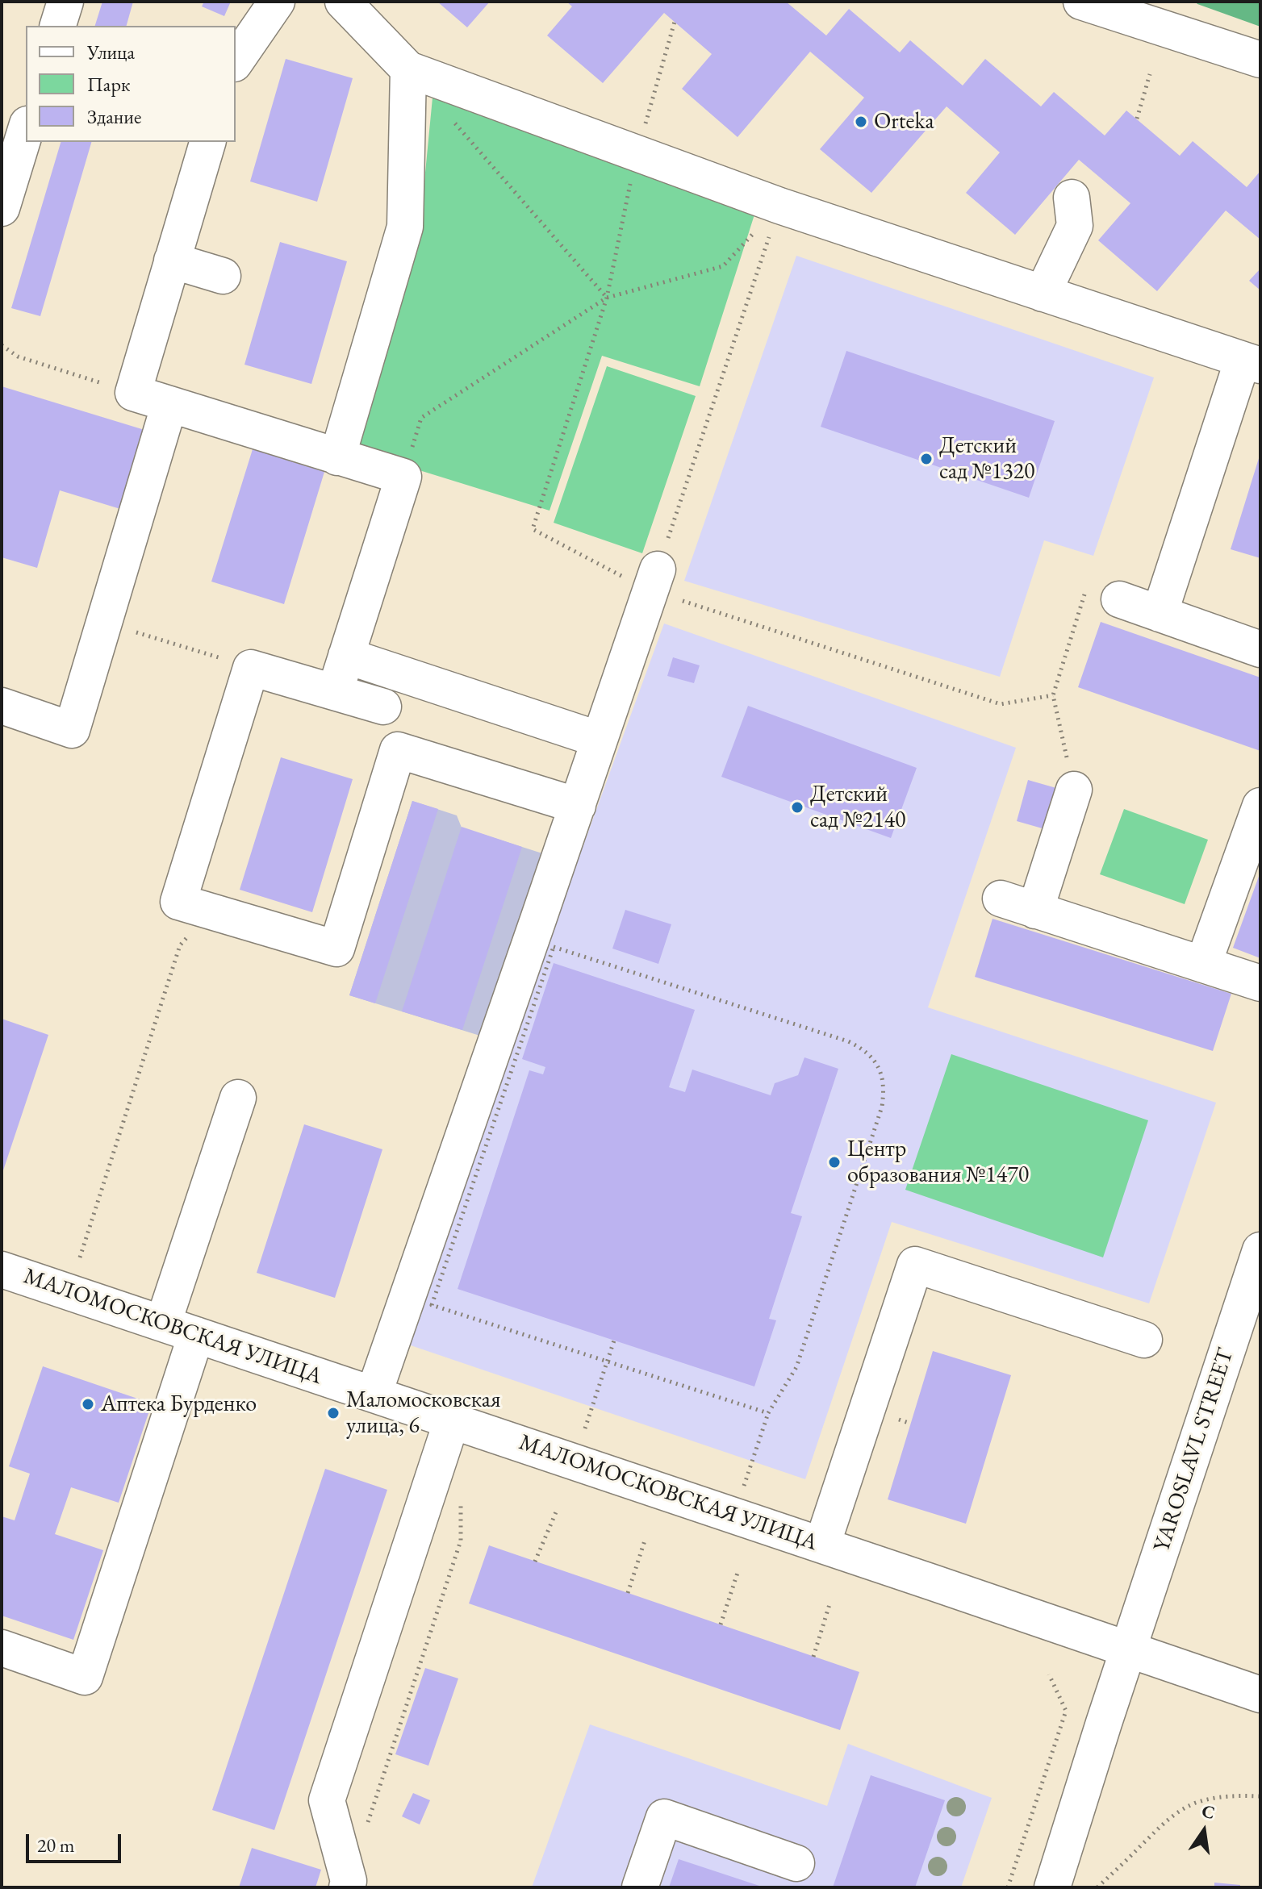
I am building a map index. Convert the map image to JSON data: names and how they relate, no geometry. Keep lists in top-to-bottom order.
{
  "streets": {
    "street": ["МАЛОМОСКОВСКАЯ УЛИЦА", "YAROSLAVL STREET"]
  },
  "crossings": [
    ["МАЛОМОСКОВСКАЯ УЛИЦА", "YAROSLAVL STREET"]
  ],
  "places": [
    "Orteka",
    "Детский сад №1320",
    "Детский сад №2140",
    "Центр образования №1470",
    "Аптека Бурденко",
    "Маломосковская улица, 6"
  ],
  "legend": ["Улица", "Парк", "Здание"],
  "scale_bar": "20 m",
  "north": "top"
}
